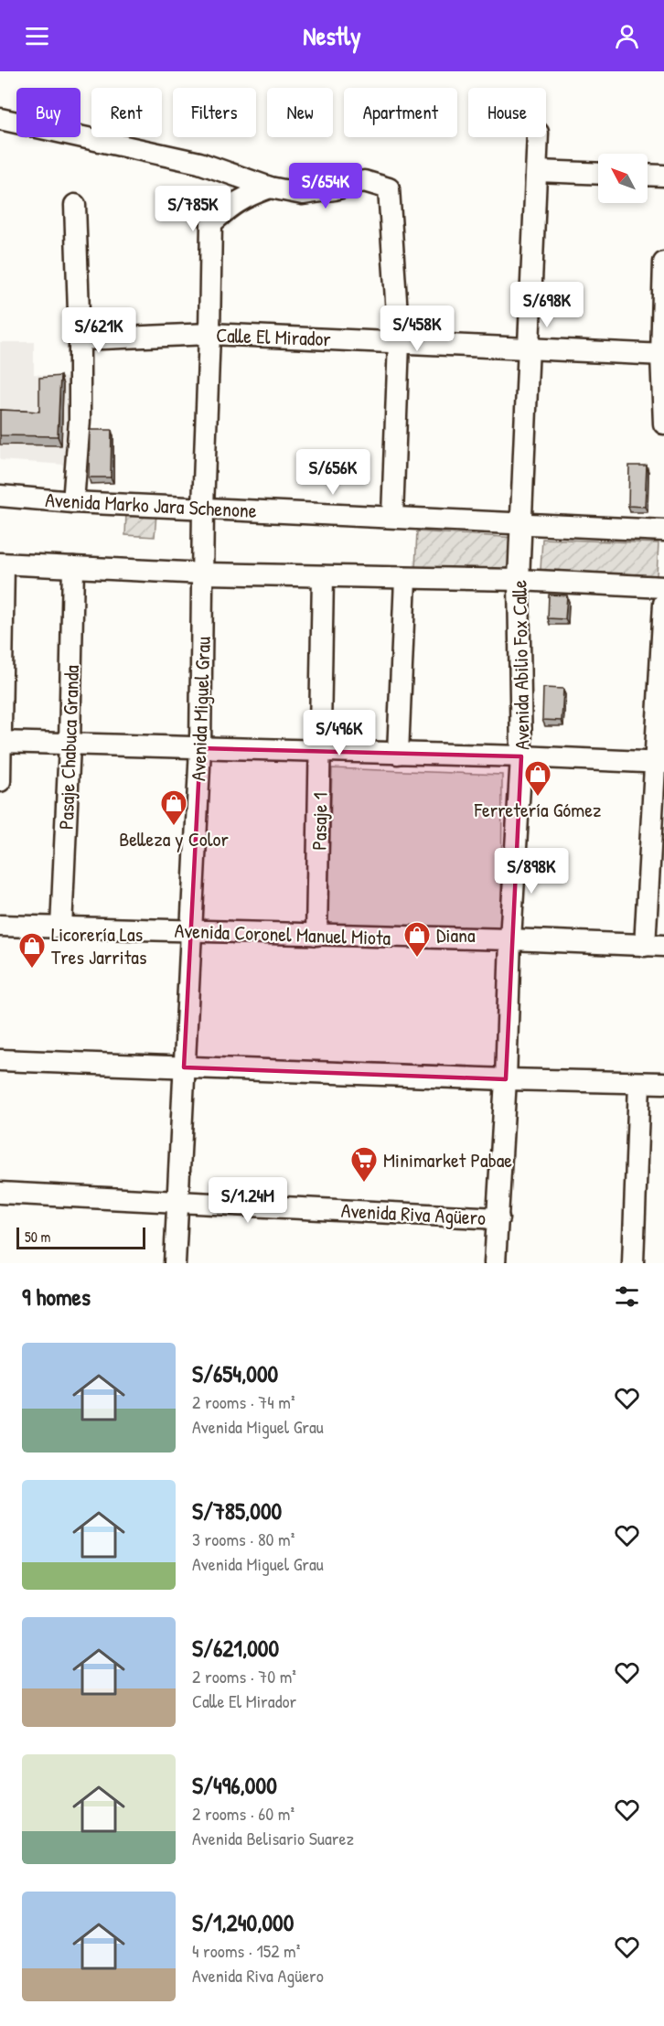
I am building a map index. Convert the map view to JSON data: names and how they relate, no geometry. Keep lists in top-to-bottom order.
{
  "streets": {
    "street": [
      "Calle El Mirador",
      "Avenida Marko Jara Schenone",
      "Avenida Abilio Fox Calle",
      "Avenida Miguel Grau",
      "Pasaje Chabuca Granda",
      "Pasaje 1",
      "Avenida Coronel Manuel Miota",
      "Avenida Riva Agüero"
    ]
  },
  "crossings": [
    ["Calle El Mirador", "Avenida Abilio Fox Calle"],
    ["Calle El Mirador", "Avenida Miguel Grau"],
    ["Avenida Marko Jara Schenone", "Avenida Abilio Fox Calle"],
    ["Avenida Marko Jara Schenone", "Avenida Miguel Grau"],
    ["Avenida Abilio Fox Calle", "Avenida Coronel Manuel Miota"],
    ["Avenida Abilio Fox Calle", "Avenida Riva Agüero"],
    ["Avenida Miguel Grau", "Avenida Coronel Manuel Miota"],
    ["Avenida Miguel Grau", "Avenida Riva Agüero"],
    ["Pasaje Chabuca Granda", "Avenida Coronel Manuel Miota"],
    ["Pasaje 1", "Avenida Coronel Manuel Miota"]
  ],
  "places": {
    "shop": [
      "Ferretería Gómez",
      "Belleza y Color",
      "Diana",
      "Licorería Las Tres Jarritas"
    ],
    "supermarket": ["Minimarket Pabae"]
  },
  "scale_bar": "50 m",
  "north": "top left",
  "page": {
    "header": "Nestly",
    "chip": [
      "Buy",
      "Rent",
      "Filters",
      "New",
      "Apartment",
      "House"
    ],
    "price": [
      "S/654K",
      "S/785K",
      "S/698K",
      "S/458K",
      "S/621K",
      "S/656K",
      "S/496K",
      "S/898K",
      "S/1.24M"
    ],
    "scale": "50 m",
    "heading": "9 homes",
    "list": [
      {
        "name": "S/654,000",
        "note": "2 rooms · 74 m² · Avenida Miguel Grau"
      },
      {
        "name": "S/785,000",
        "note": "3 rooms · 80 m² · Avenida Miguel Grau"
      },
      {
        "name": "S/621,000",
        "note": "2 rooms · 70 m² · Calle El Mirador"
      },
      {
        "name": "S/496,000",
        "note": "2 rooms · 60 m² · Avenida Belisario Suarez"
      },
      {
        "name": "S/1,240,000",
        "note": "4 rooms · 152 m² · Avenida Riva Agüero"
      }
    ]
  }
}
